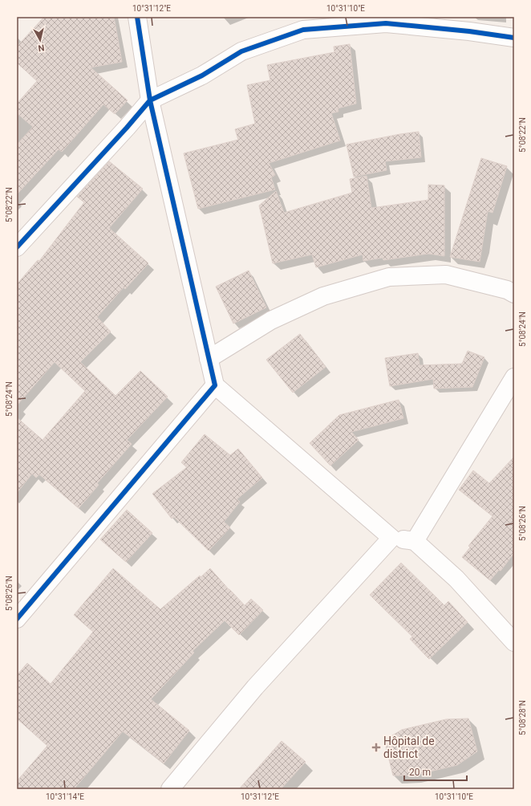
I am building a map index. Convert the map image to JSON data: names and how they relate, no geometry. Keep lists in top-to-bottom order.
{
  "places": {
    "health": ["Hôpital de district"]
  },
  "scale_bar": "20 m",
  "north": "bottom",
  "coordinates": [
    "10°31'12\"E",
    "10°31'10\"E",
    "5°08'22\"N",
    "5°08'24\"N",
    "5°08'26\"N",
    "5°08'28\"N",
    "10°31'14\"E"
  ]
}
